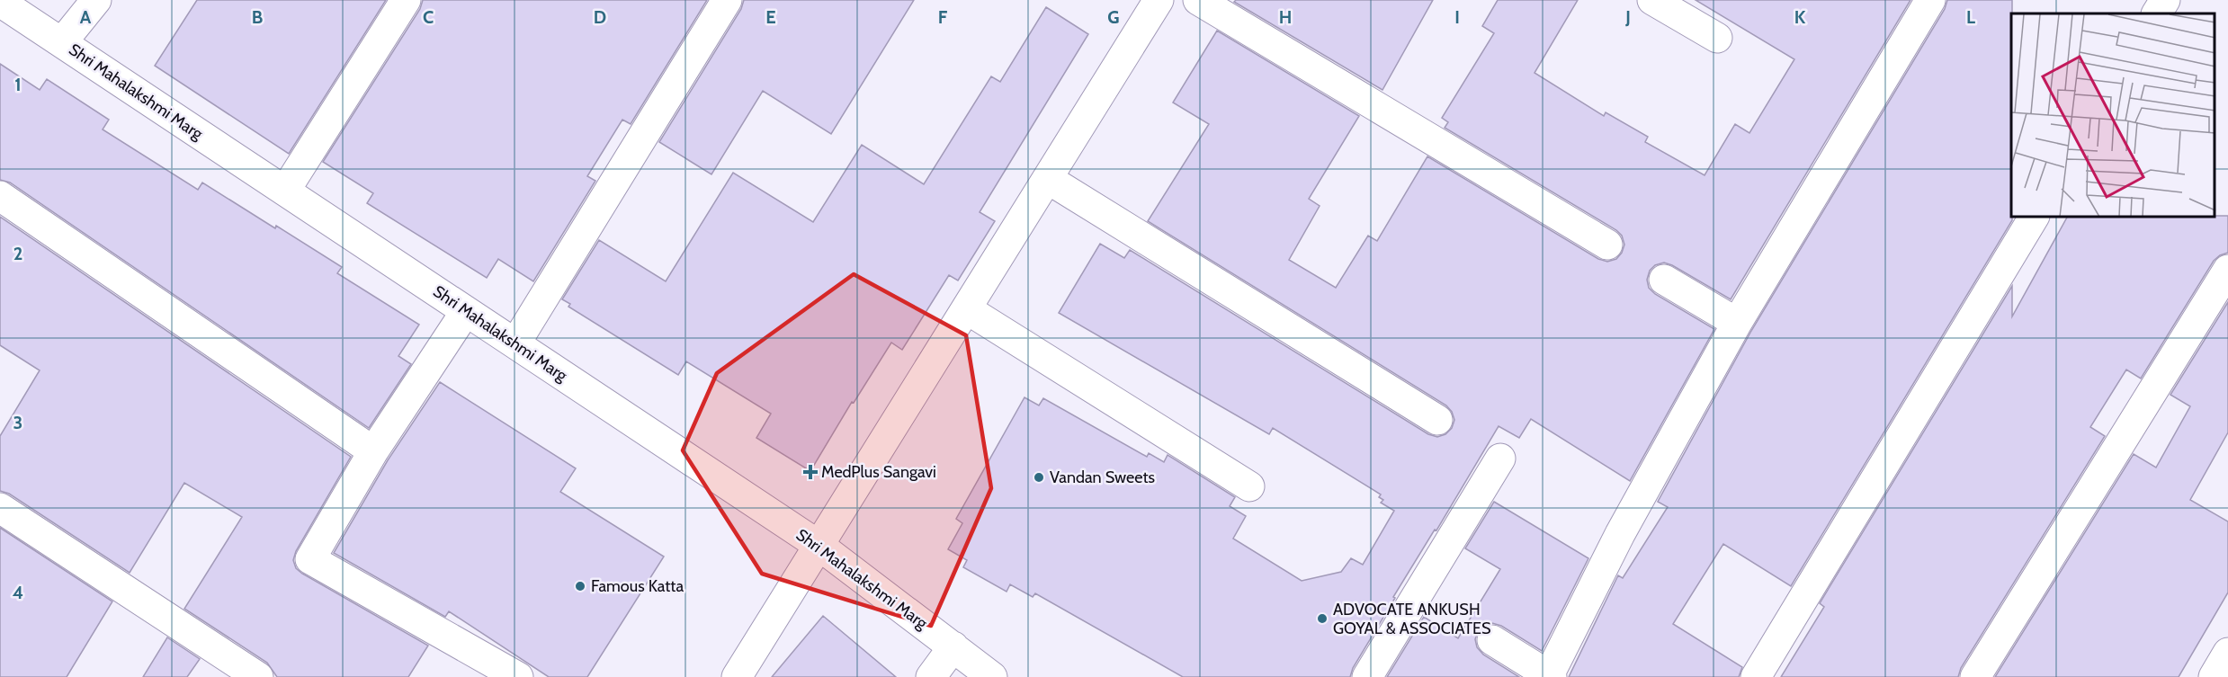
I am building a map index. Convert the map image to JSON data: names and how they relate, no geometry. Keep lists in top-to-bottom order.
{
  "streets": {
    "street": ["Shri Mahalakshmi Marg"]
  },
  "places": {
    "health": ["MedPlus Sangavi"],
    "other": ["Vandan Sweets", "Famous Katta", "ADVOCATE ANKUSH GOYAL & ASSOCIATES"]
  },
  "grid": {
    "columns": [
      "A",
      "B",
      "C",
      "D",
      "E",
      "F",
      "G",
      "H",
      "I",
      "J",
      "K",
      "L"
    ],
    "rows": [
      "1",
      "2",
      "3",
      "4"
    ]
  }
}
